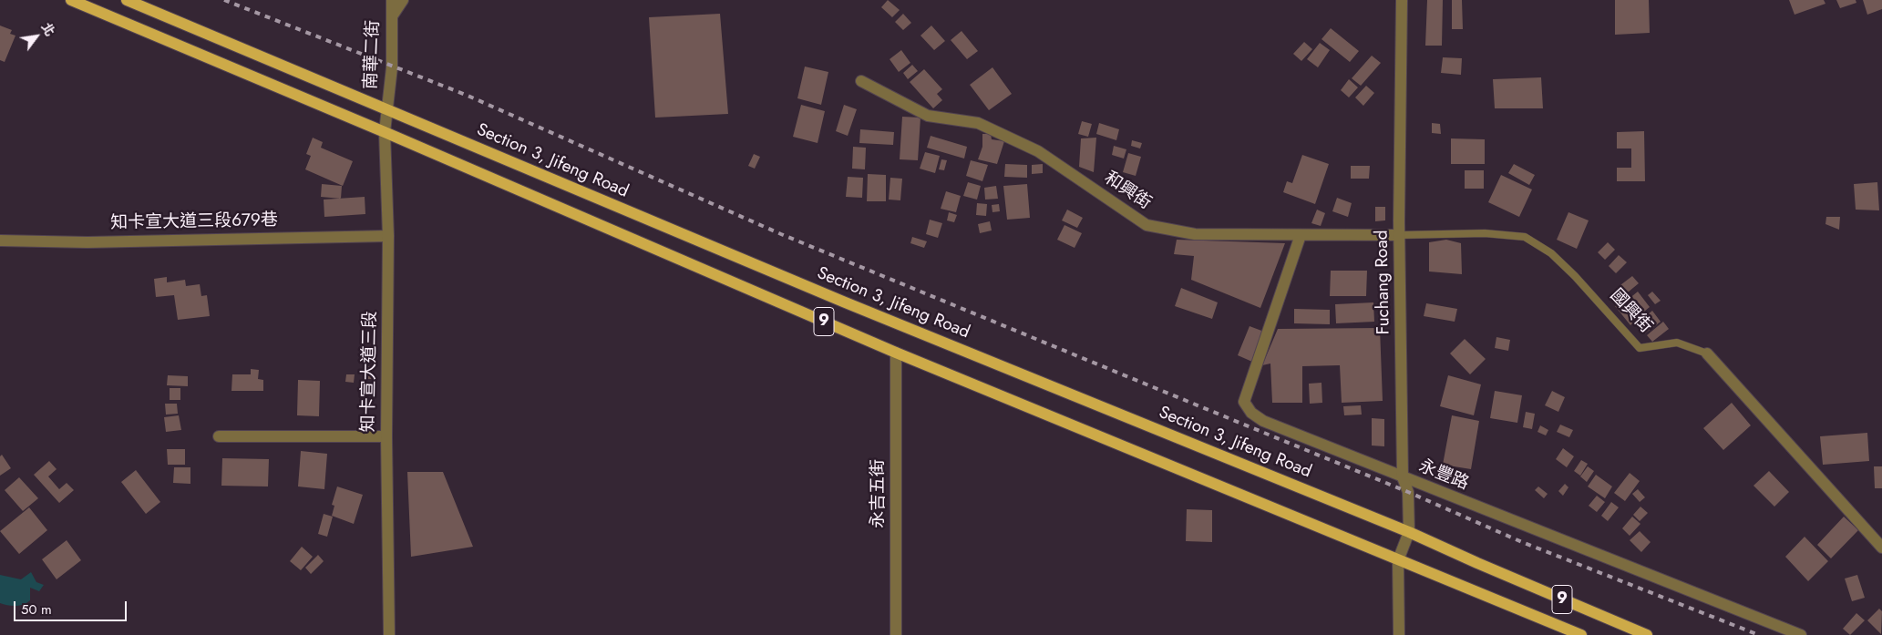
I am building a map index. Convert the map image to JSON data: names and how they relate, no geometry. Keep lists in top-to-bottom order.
{
  "streets": {
    "main road": ["Section 3, Jifeng Road", "9"],
    "street": [
      "南華二街",
      "和興街",
      "知卡宣大道三段679巷",
      "Fuchang Road",
      "國興街",
      "知卡宣大道三段",
      "永豐路",
      "永吉五街"
    ]
  },
  "crossings": [
    ["南華二街", "Section 3, Jifeng Road"],
    ["南華二街", "知卡宣大道三段"],
    ["Section 3, Jifeng Road", "Fuchang Road"],
    ["Section 3, Jifeng Road", "知卡宣大道三段"],
    ["和興街", "Fuchang Road"],
    ["和興街", "國興街"],
    ["和興街", "永豐路"],
    ["知卡宣大道三段679巷", "知卡宣大道三段"],
    ["Fuchang Road", "國興街"],
    ["Fuchang Road", "9"],
    ["Fuchang Road", "永豐路"],
    ["9", "知卡宣大道三段"],
    ["9", "永吉五街"]
  ],
  "scale_bar": "50 m",
  "north": "top right"
}
